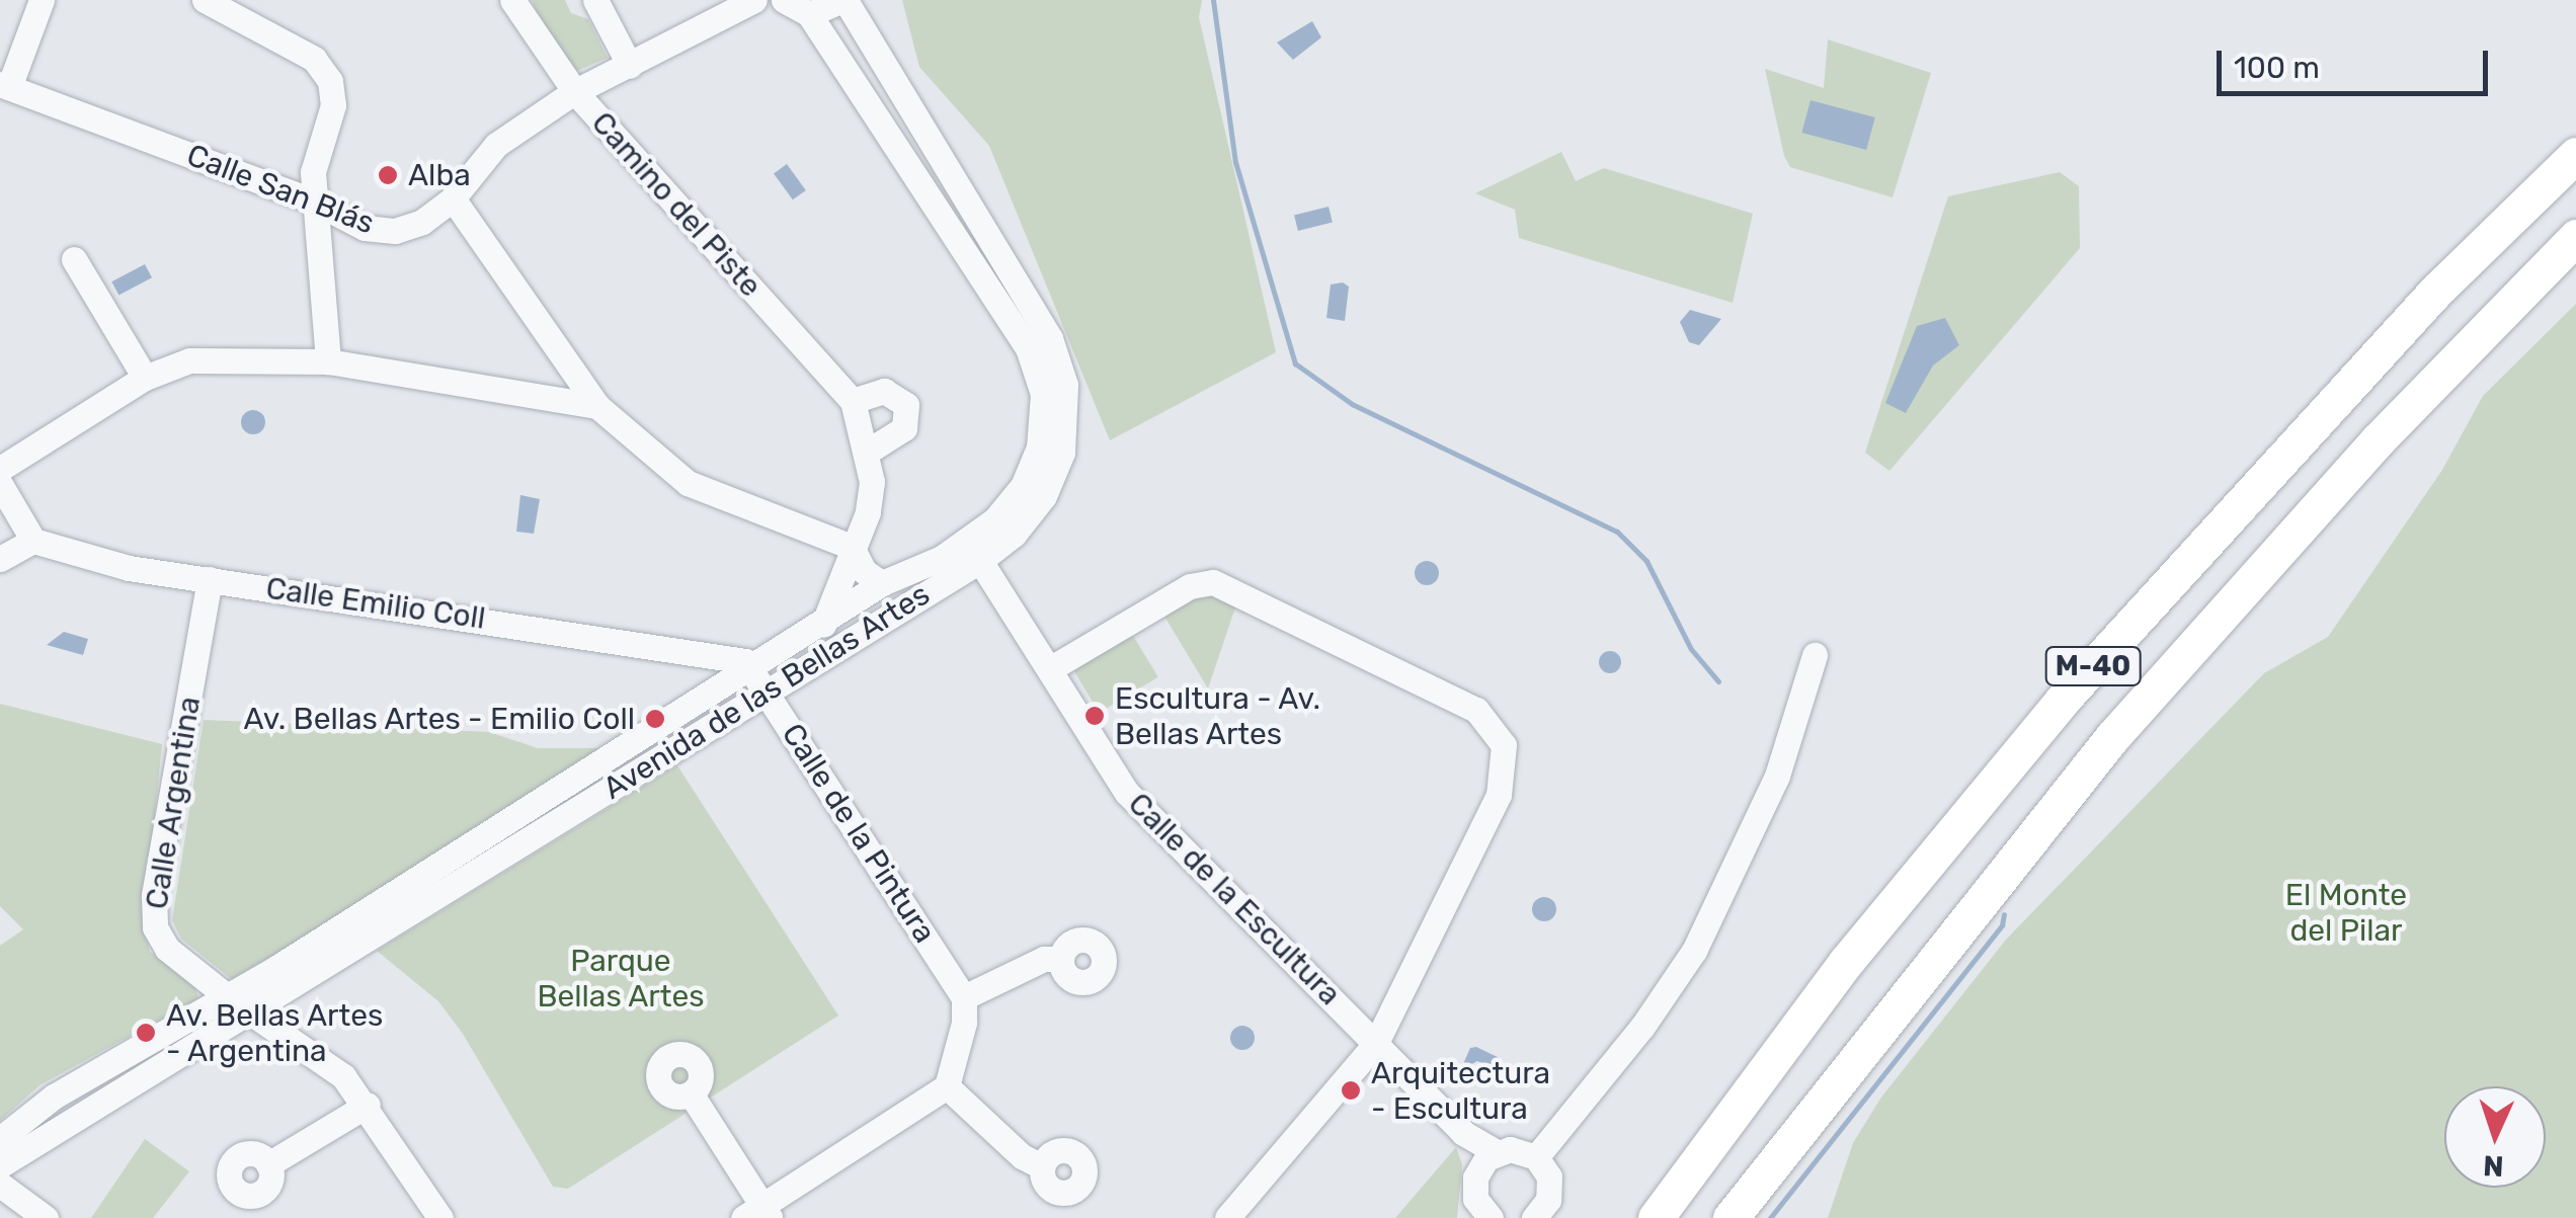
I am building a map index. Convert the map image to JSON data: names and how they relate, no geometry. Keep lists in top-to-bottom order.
{
  "streets": {
    "highway": ["M-40"],
    "street": [
      "Calle San Blás",
      "Camino del Piste",
      "Calle Emilio Coll",
      "Avenida de las Bellas Artes",
      "Calle Argentina",
      "Calle de la Pintura",
      "Calle de la Escultura"
    ]
  },
  "crossings": [
    ["Calle San Blás", "Camino del Piste"],
    ["Calle San Blás", "Avenida de las Bellas Artes"],
    ["Camino del Piste", "Avenida de las Bellas Artes"],
    ["Calle Emilio Coll", "Avenida de las Bellas Artes"],
    ["Calle Emilio Coll", "Calle Argentina"],
    ["Calle Emilio Coll", "Calle de la Pintura"],
    ["Avenida de las Bellas Artes", "Calle Argentina"],
    ["Avenida de las Bellas Artes", "Calle de la Pintura"],
    ["Avenida de las Bellas Artes", "Calle de la Escultura"]
  ],
  "parks": ["El Monte del Pilar", "Parque Bellas Artes"],
  "places": [
    "Alba",
    "Escultura - Av. Bellas Artes",
    "Av. Bellas Artes - Emilio Coll",
    "Av. Bellas Artes - Argentina",
    "Arquitectura - Escultura"
  ],
  "scale_bar": "100 m",
  "north": "bottom"
}
